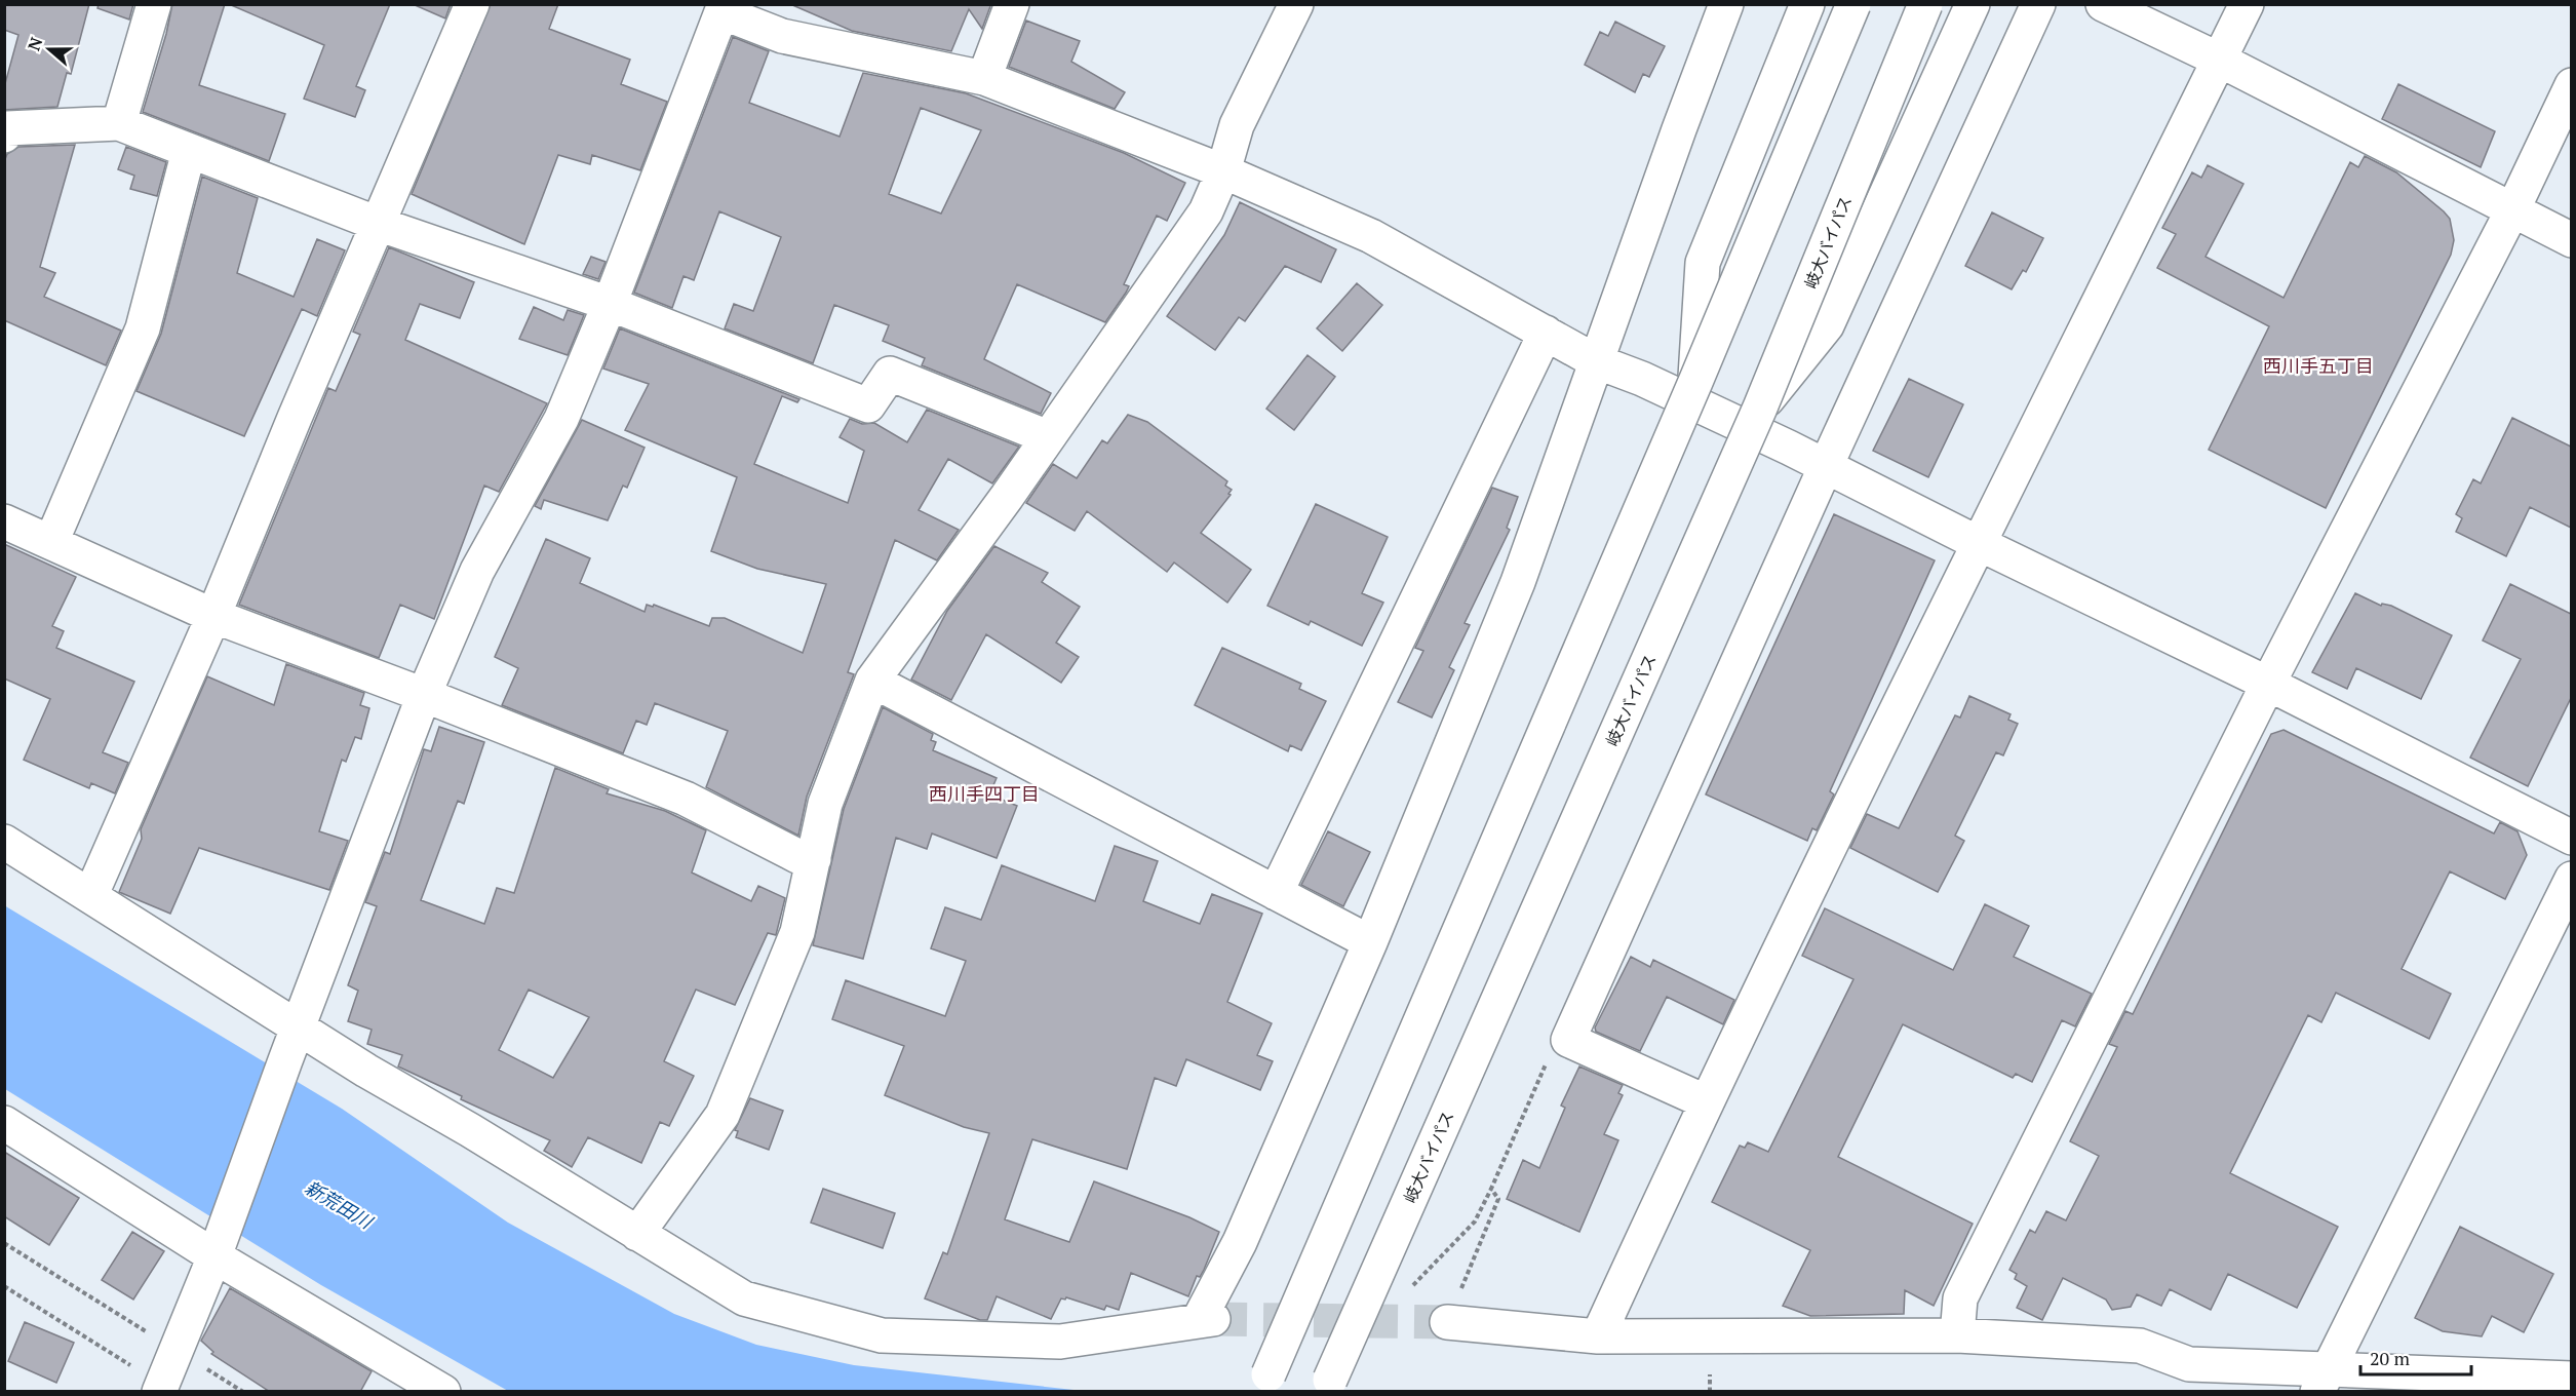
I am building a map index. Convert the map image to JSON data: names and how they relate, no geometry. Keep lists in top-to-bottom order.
{
  "streets": {
    "main road": ["岐大バイパス"]
  },
  "districts": ["西川手五丁目", "西川手四丁目"],
  "water": ["新荒田川"],
  "scale_bar": "20 m",
  "north": "left"
}
